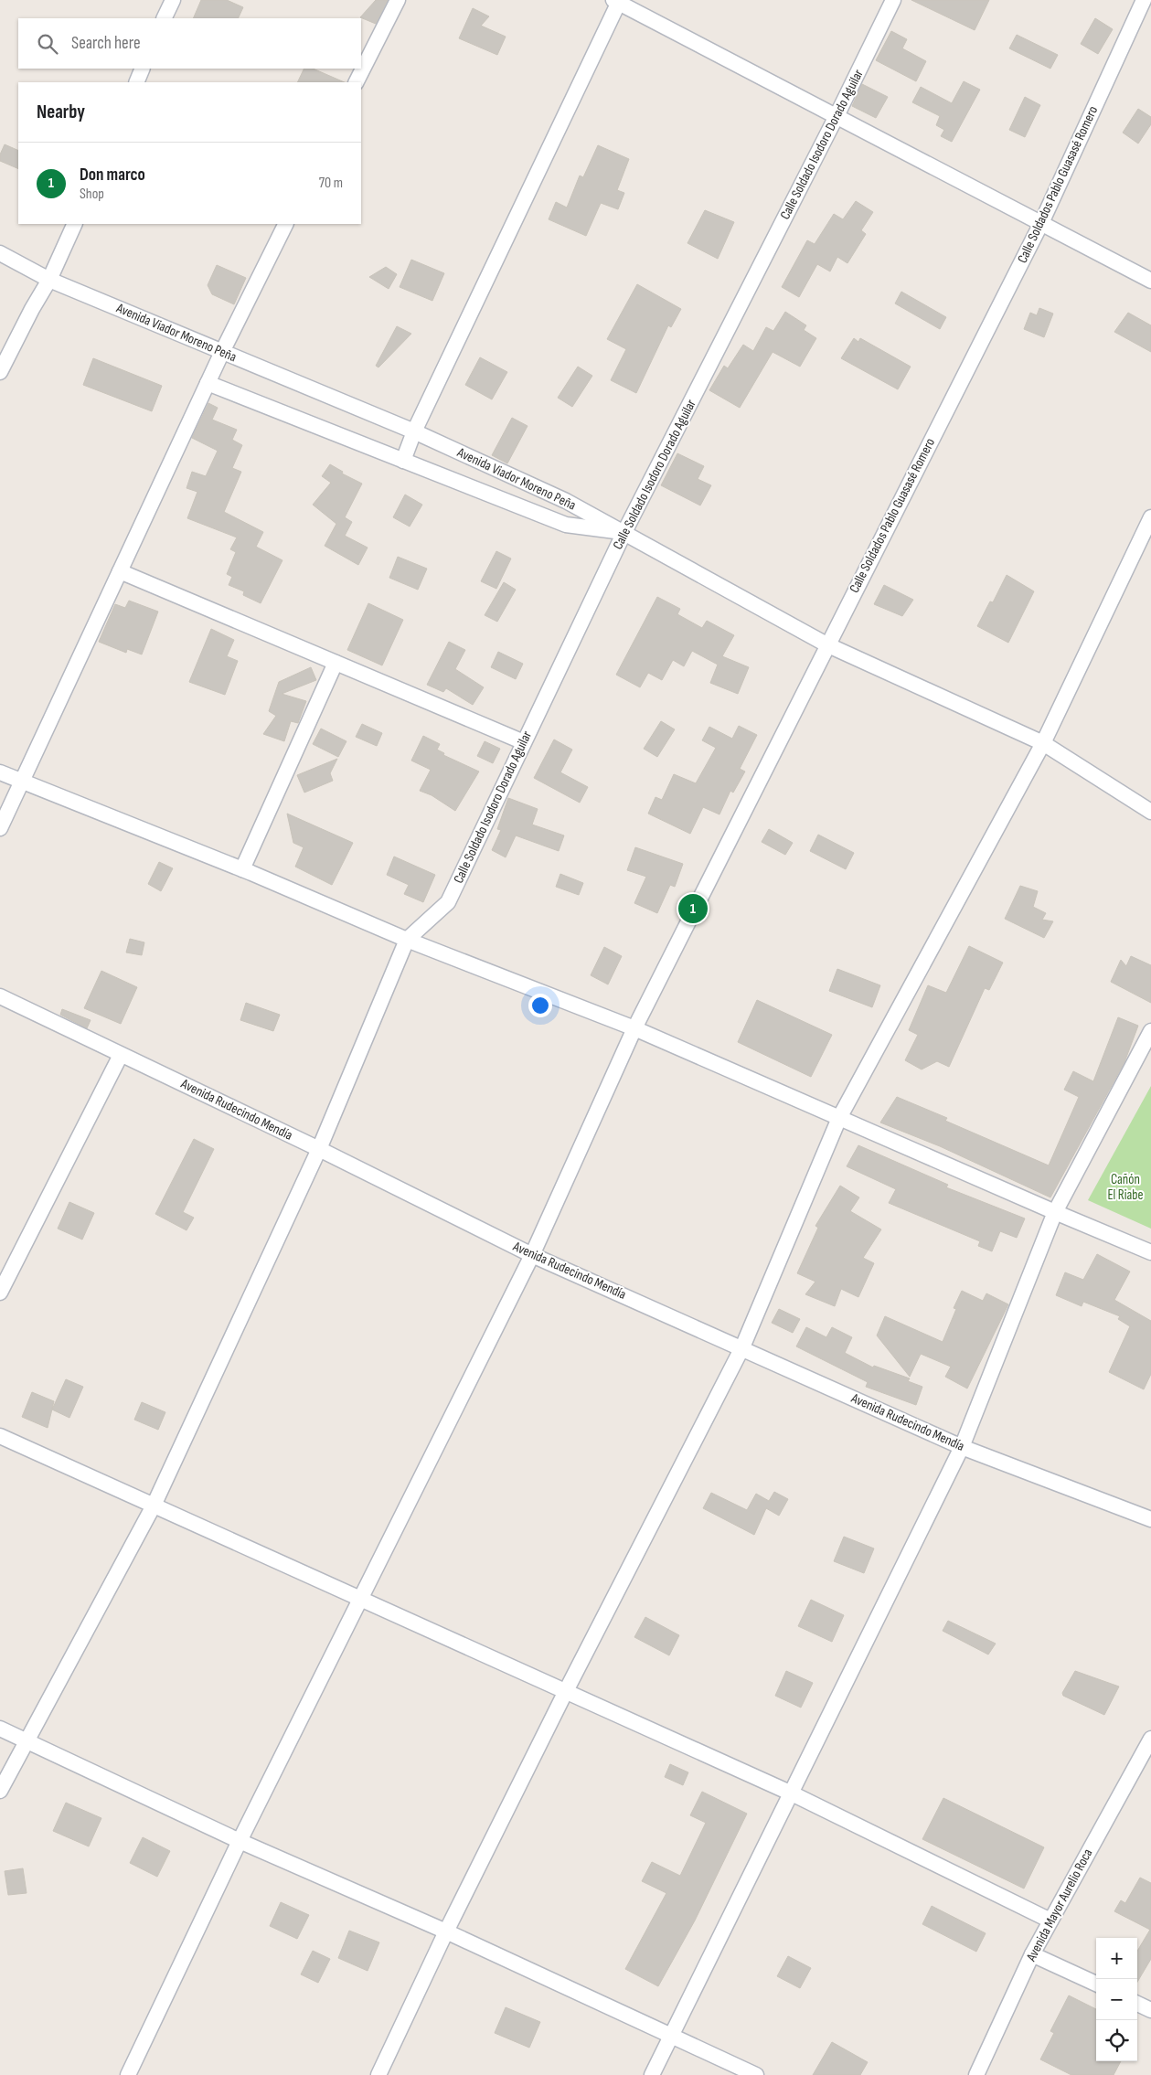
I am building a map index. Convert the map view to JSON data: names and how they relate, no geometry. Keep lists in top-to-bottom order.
{
  "streets": {
    "street": [
      "Calle Soldado Isodoro Dorado Aguilar",
      "Calle Soldados Pablo Guasasé Romero",
      "Avenida Viador Moreno Peña",
      "Avenida Rudecindo Mendía",
      "Avenida Mayor Aurelio Roca"
    ]
  },
  "crossings": [
    ["Calle Soldado Isodoro Dorado Aguilar", "Avenida Viador Moreno Peña"],
    ["Calle Soldados Pablo Guasasé Romero", "Avenida Rudecindo Mendía"]
  ],
  "parks": ["Cañón El Riabe"],
  "page": {
    "search": "Search here",
    "heading": "Nearby",
    "list": [
      {
        "mark": "1",
        "name": "Don marco",
        "note": "Shop",
        "value": "70 m"
      }
    ],
    "pins": "1",
    "map_buttons": ["+", "−"]
  }
}
